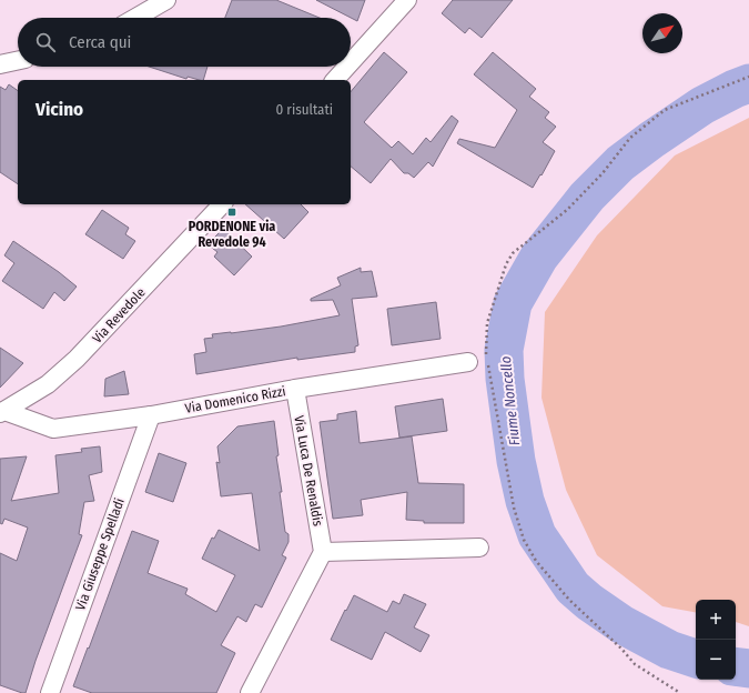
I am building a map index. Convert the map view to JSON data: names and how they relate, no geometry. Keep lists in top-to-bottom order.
{
  "streets": {
    "street": [
      "Via Revedole",
      "Via Domenico Rizzi",
      "Via Luca De Renaldis",
      "Via Giuseppe Spelladi"
    ]
  },
  "crossings": [
    ["Via Revedole", "Via Domenico Rizzi"],
    ["Via Domenico Rizzi", "Via Luca De Renaldis"],
    ["Via Domenico Rizzi", "Via Giuseppe Spelladi"]
  ],
  "water": ["Fiume Noncello"],
  "places": {
    "transit": ["PORDENONE via Revedole 94"]
  },
  "north": "top right",
  "page": {
    "search": "Cerca qui",
    "heading": ["Vicino", "0 risultati"],
    "map_buttons": ["+", "−"]
  }
}
